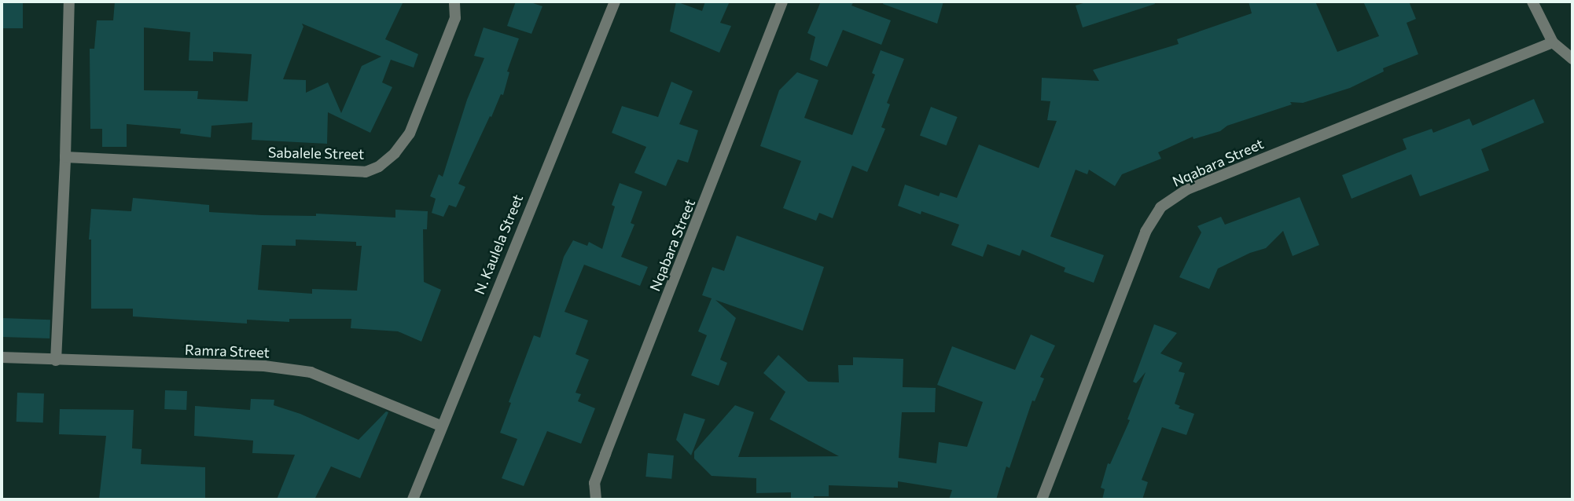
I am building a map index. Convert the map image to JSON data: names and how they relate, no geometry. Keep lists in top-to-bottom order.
{
  "streets": {
    "street": [
      "Sabalele Street",
      "Nqabara Street",
      "N. Kaulela Street",
      "Ramra Street"
    ]
  },
  "crossings": [
    ["N. Kaulela Street", "Ramra Street"]
  ]
}
